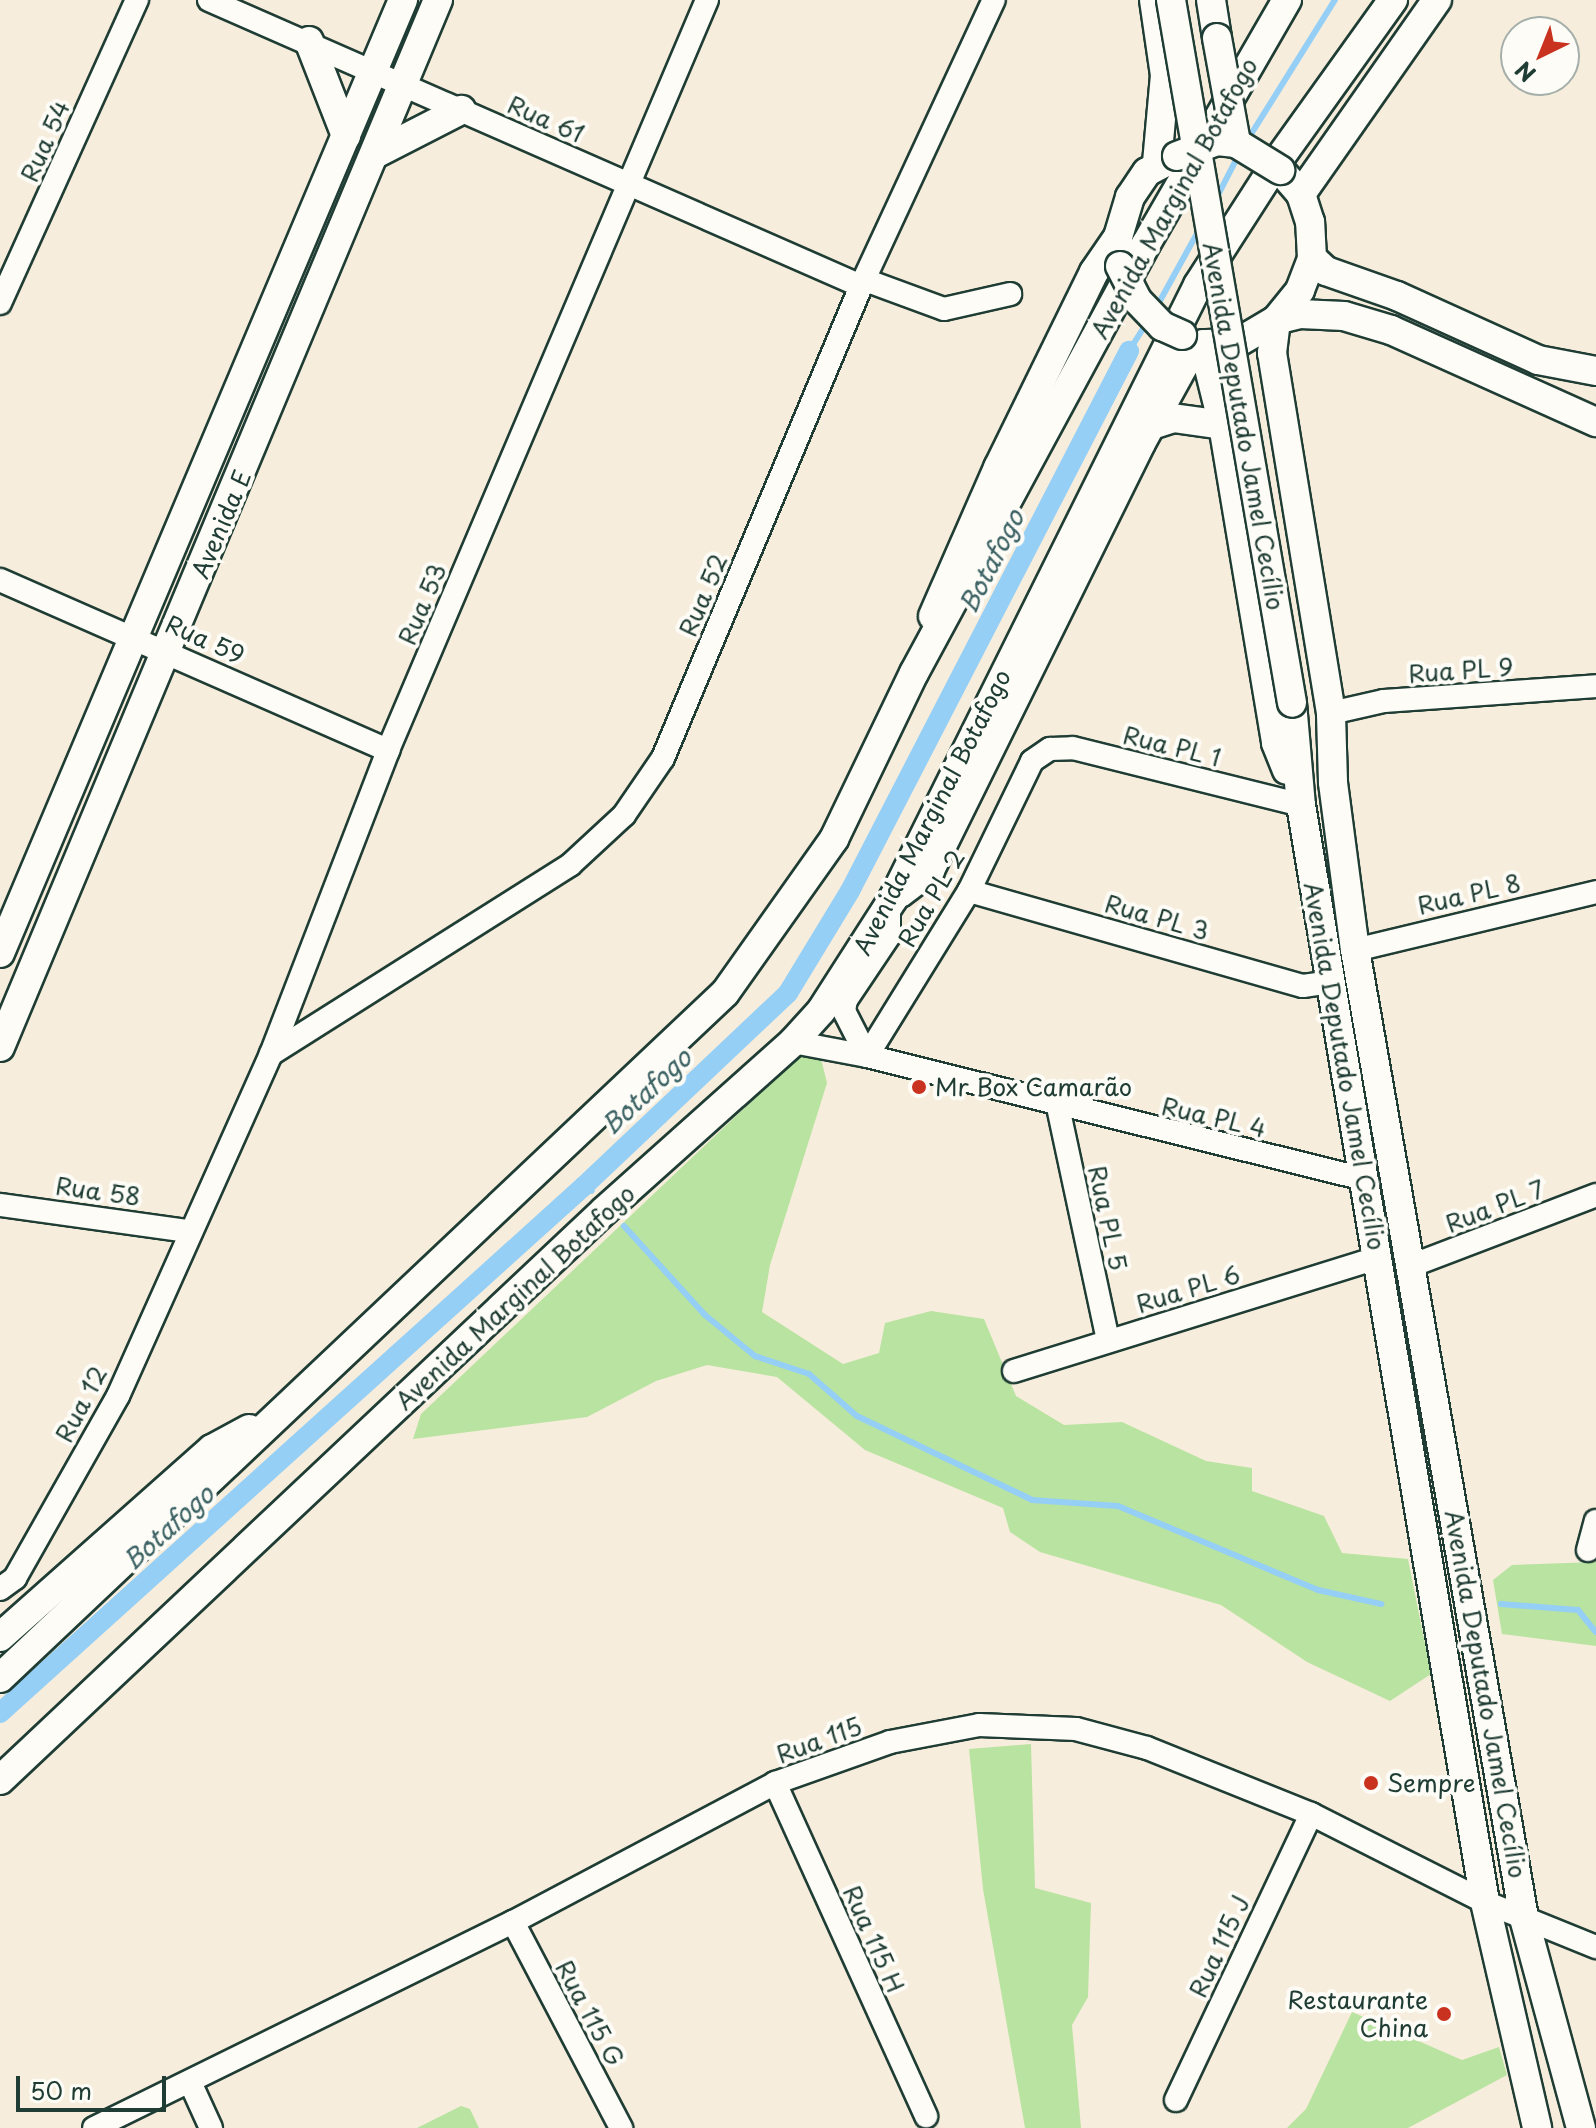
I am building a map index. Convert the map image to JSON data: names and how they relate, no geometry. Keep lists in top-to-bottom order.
{
  "streets": {
    "main road": ["Avenida Marginal Botafogo", "Avenida Deputado Jamel Cecílio", "Avenida E"],
    "street": [
      "Rua 61",
      "Rua 54",
      "Rua 52",
      "Rua 53",
      "Rua 59",
      "Rua PL 9",
      "Rua PL 1",
      "Rua PL 8",
      "Rua PL 2",
      "Rua PL 3",
      "Rua PL 4",
      "Rua 58",
      "Rua PL 7",
      "Rua PL 5",
      "Rua PL 6",
      "Rua 12",
      "Rua 115",
      "Rua 115 H",
      "Rua 115 J",
      "Rua 115 G"
    ]
  },
  "crossings": [
    ["Rua 61", "Avenida E"],
    ["Rua 61", "Rua 52"],
    ["Rua 61", "Rua 53"],
    ["Avenida Marginal Botafogo", "Rua PL 4"],
    ["Avenida Deputado Jamel Cecílio", "Rua PL 9"],
    ["Avenida Deputado Jamel Cecílio", "Rua PL 1"],
    ["Avenida Deputado Jamel Cecílio", "Rua PL 8"],
    ["Avenida Deputado Jamel Cecílio", "Rua PL 3"],
    ["Avenida Deputado Jamel Cecílio", "Rua PL 4"],
    ["Avenida Deputado Jamel Cecílio", "Rua PL 7"],
    ["Avenida Deputado Jamel Cecílio", "Rua PL 6"],
    ["Avenida Deputado Jamel Cecílio", "Rua 115"],
    ["Avenida E", "Rua 59"],
    ["Rua 52", "Rua 53"],
    ["Rua 53", "Rua 59"],
    ["Rua 53", "Rua 58"],
    ["Rua 53", "Rua 12"],
    ["Rua PL 1", "Rua PL 2"],
    ["Rua PL 2", "Rua PL 3"],
    ["Rua PL 2", "Rua PL 4"],
    ["Rua PL 4", "Rua PL 5"],
    ["Rua 58", "Rua 12"],
    ["Rua PL 5", "Rua PL 6"],
    ["Rua 115", "Rua 115 H"],
    ["Rua 115", "Rua 115 J"],
    ["Rua 115", "Rua 115 G"]
  ],
  "water": ["Botafogo"],
  "places": ["Mr Box Camarão", "Sempre", "Restaurante China"],
  "scale_bar": "50 m",
  "north": "bottom left"
}
